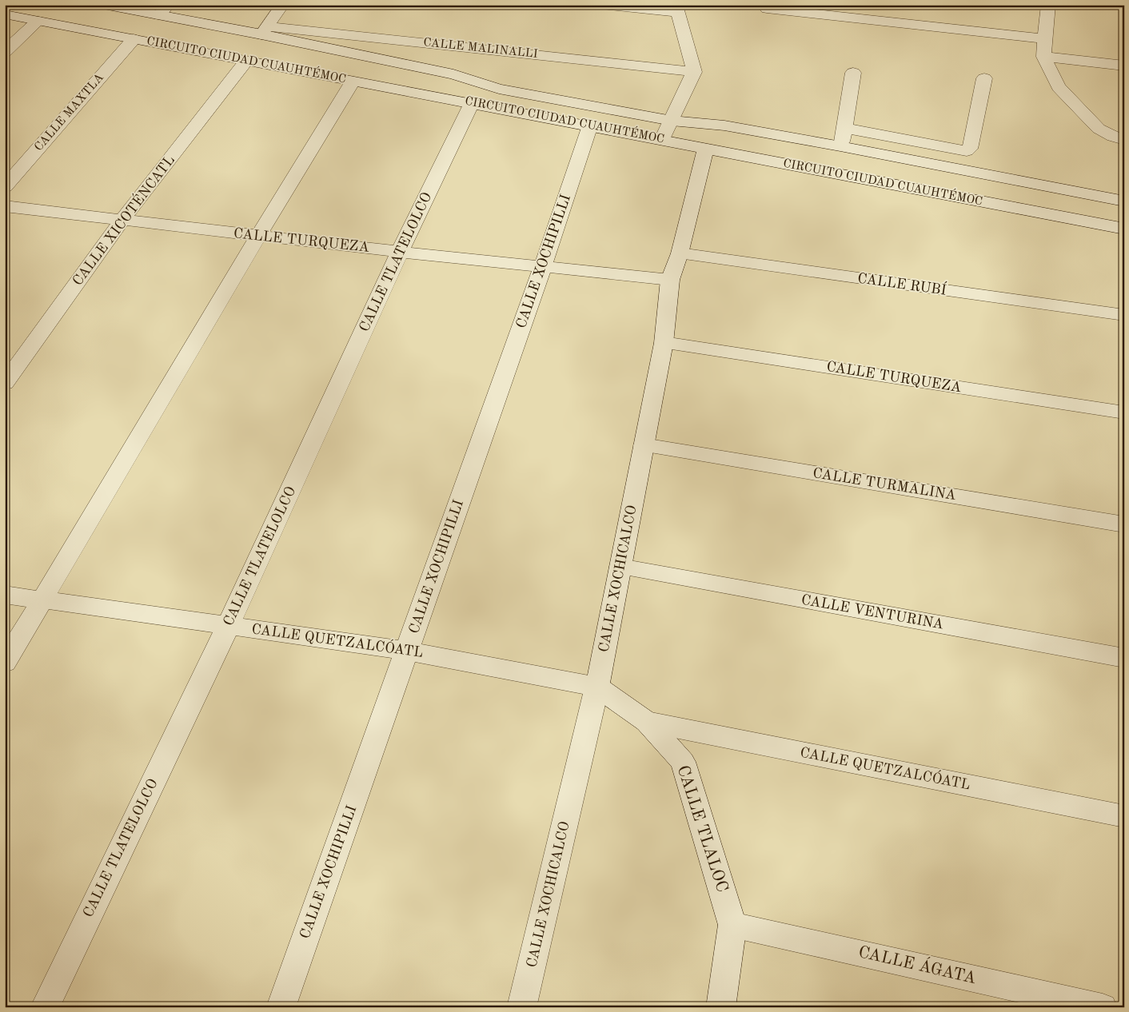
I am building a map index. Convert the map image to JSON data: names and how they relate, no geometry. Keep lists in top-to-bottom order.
{
  "streets": {
    "street": [
      "CALLE MALINALLI",
      "CIRCUITO CIUDAD CUAUHTÉMOC",
      "CALLE MAXTLA",
      "CALLE XICOTÉNCATL",
      "CALLE TURQUEZA",
      "CALLE XOCHIPILLI",
      "CALLE TLATELOLCO",
      "CALLE RUBÍ",
      "CALLE TURMALINA",
      "CALLE XOCHICALCO",
      "CALLE VENTURINA",
      "CALLE QUETZALCÓATL",
      "CALLE TLALOC",
      "CALLE ÁGATA"
    ]
  },
  "crossings": [
    ["CIRCUITO CIUDAD CUAUHTÉMOC", "CALLE MAXTLA"],
    ["CIRCUITO CIUDAD CUAUHTÉMOC", "CALLE XICOTÉNCATL"],
    ["CIRCUITO CIUDAD CUAUHTÉMOC", "CALLE XOCHIPILLI"],
    ["CIRCUITO CIUDAD CUAUHTÉMOC", "CALLE TLATELOLCO"],
    ["CIRCUITO CIUDAD CUAUHTÉMOC", "CALLE XOCHICALCO"],
    ["CALLE XICOTÉNCATL", "CALLE TURQUEZA"],
    ["CALLE TURQUEZA", "CALLE XOCHIPILLI"],
    ["CALLE TURQUEZA", "CALLE TLATELOLCO"],
    ["CALLE TURQUEZA", "CALLE XOCHICALCO"],
    ["CALLE XOCHIPILLI", "CALLE QUETZALCÓATL"],
    ["CALLE TLATELOLCO", "CALLE QUETZALCÓATL"],
    ["CALLE RUBÍ", "CALLE XOCHICALCO"],
    ["CALLE TURMALINA", "CALLE XOCHICALCO"],
    ["CALLE XOCHICALCO", "CALLE VENTURINA"],
    ["CALLE XOCHICALCO", "CALLE QUETZALCÓATL"],
    ["CALLE XOCHICALCO", "CALLE TLALOC"],
    ["CALLE QUETZALCÓATL", "CALLE TLALOC"],
    ["CALLE TLALOC", "CALLE ÁGATA"]
  ]
}
